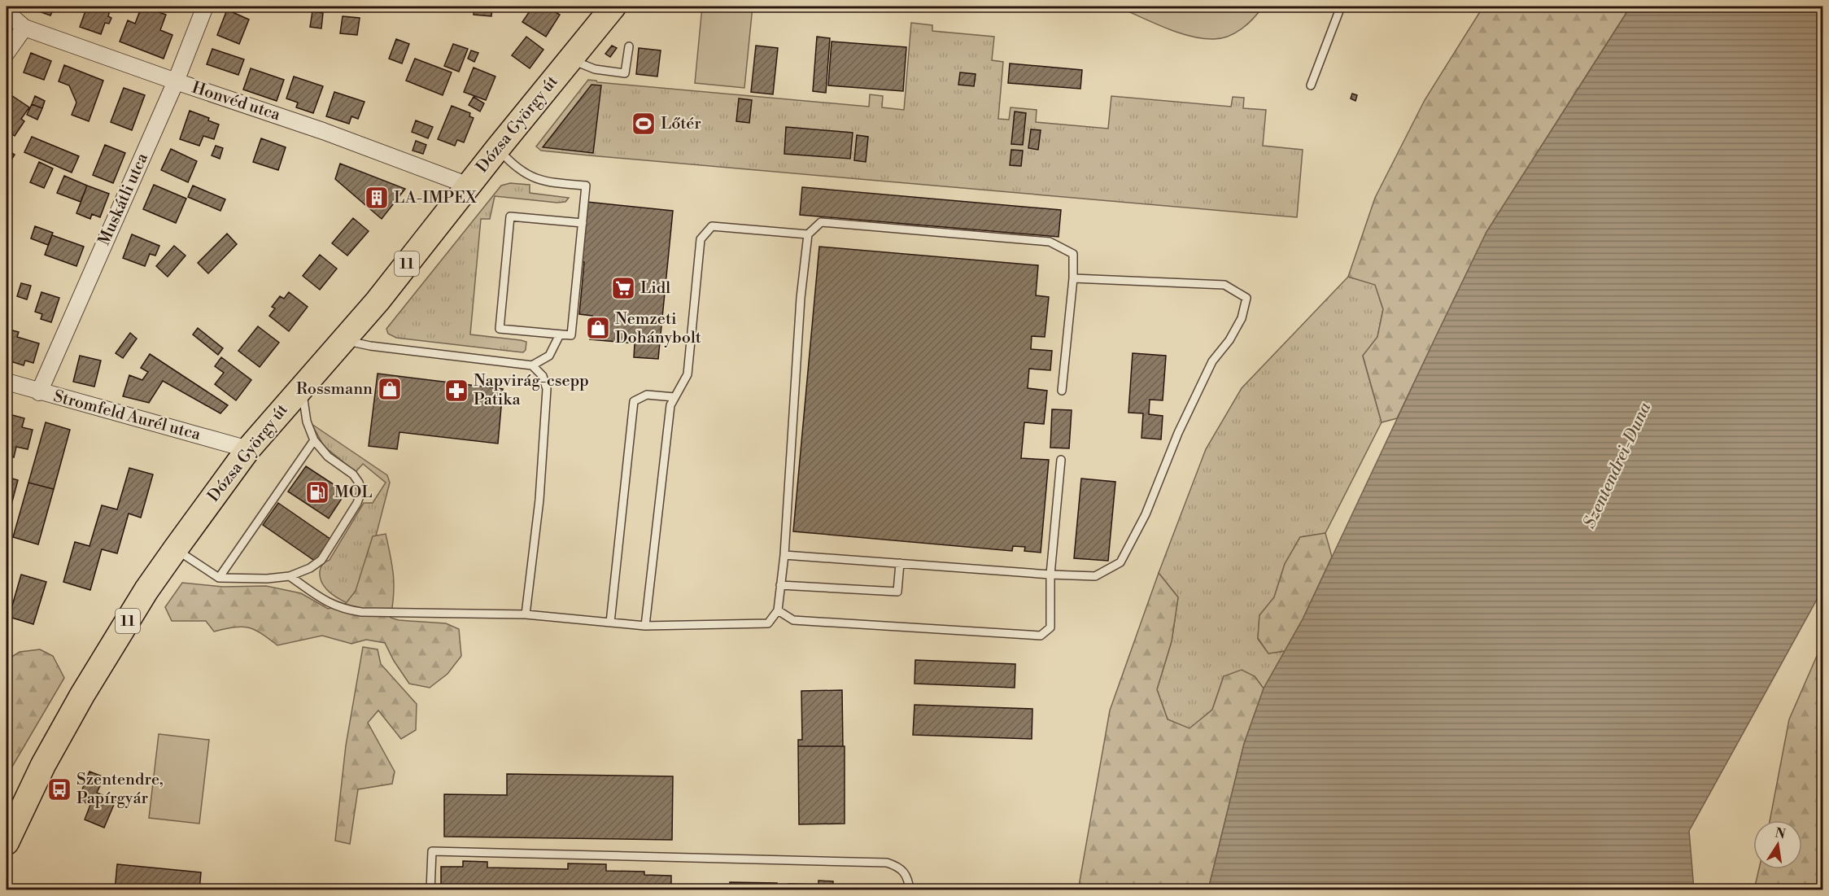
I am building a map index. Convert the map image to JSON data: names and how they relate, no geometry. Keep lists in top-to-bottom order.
{
  "streets": {
    "main road": ["Dózsa György út", "11"],
    "street": ["Honvéd utca", "Muskátli utca", "Stromfeld Aurél utca"]
  },
  "crossings": [
    ["Honvéd utca", "Dózsa György út"],
    ["Honvéd utca", "Muskátli utca"],
    ["Dózsa György út", "Stromfeld Aurél utca"],
    ["Muskátli utca", "Stromfeld Aurél utca"]
  ],
  "water": ["Szentendrei-Duna"],
  "places": {
    "sports": ["Lőtér"],
    "building": ["LA-IMPEX"],
    "supermarket": ["Lidl"],
    "shop": ["Nemzeti Dohánybolt", "Rossmann"],
    "pharmacy": ["Napvirág-csepp Patika"],
    "fuel station": ["MOL"],
    "bus stop": ["Szentendre, Papírgyár"]
  },
  "north": "top"
}
